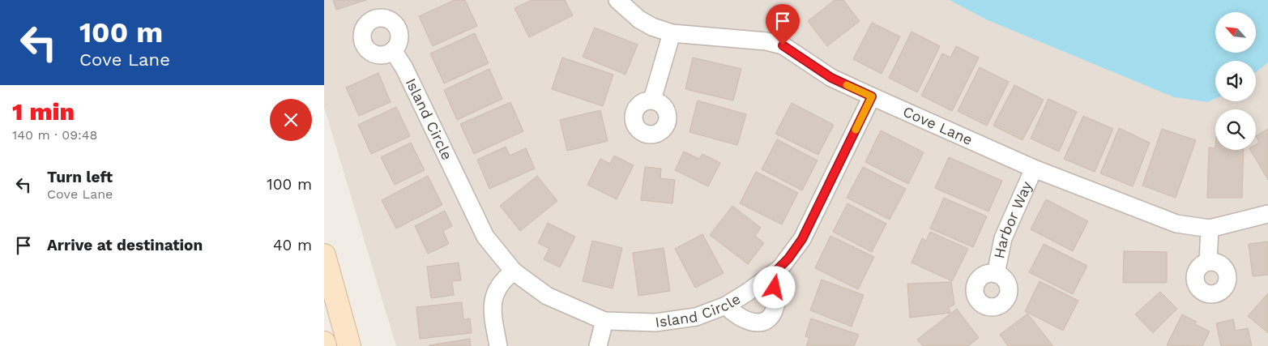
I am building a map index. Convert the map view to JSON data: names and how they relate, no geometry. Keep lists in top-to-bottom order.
{
  "streets": {
    "street": ["Island Circle", "Cove Lane", "Harbor Way"]
  },
  "crossings": [
    ["Island Circle", "Cove Lane"],
    ["Cove Lane", "Harbor Way"]
  ],
  "north": "top left",
  "page": {
    "turn": ["100 m", "Cove Lane"],
    "heading": ["1 min", "140 m · 09:48"],
    "list": [
      {
        "name": "Turn left",
        "note": "Cove Lane",
        "value": "100 m"
      },
      {
        "name": "Arrive at destination",
        "value": "40 m"
      }
    ]
  }
}
